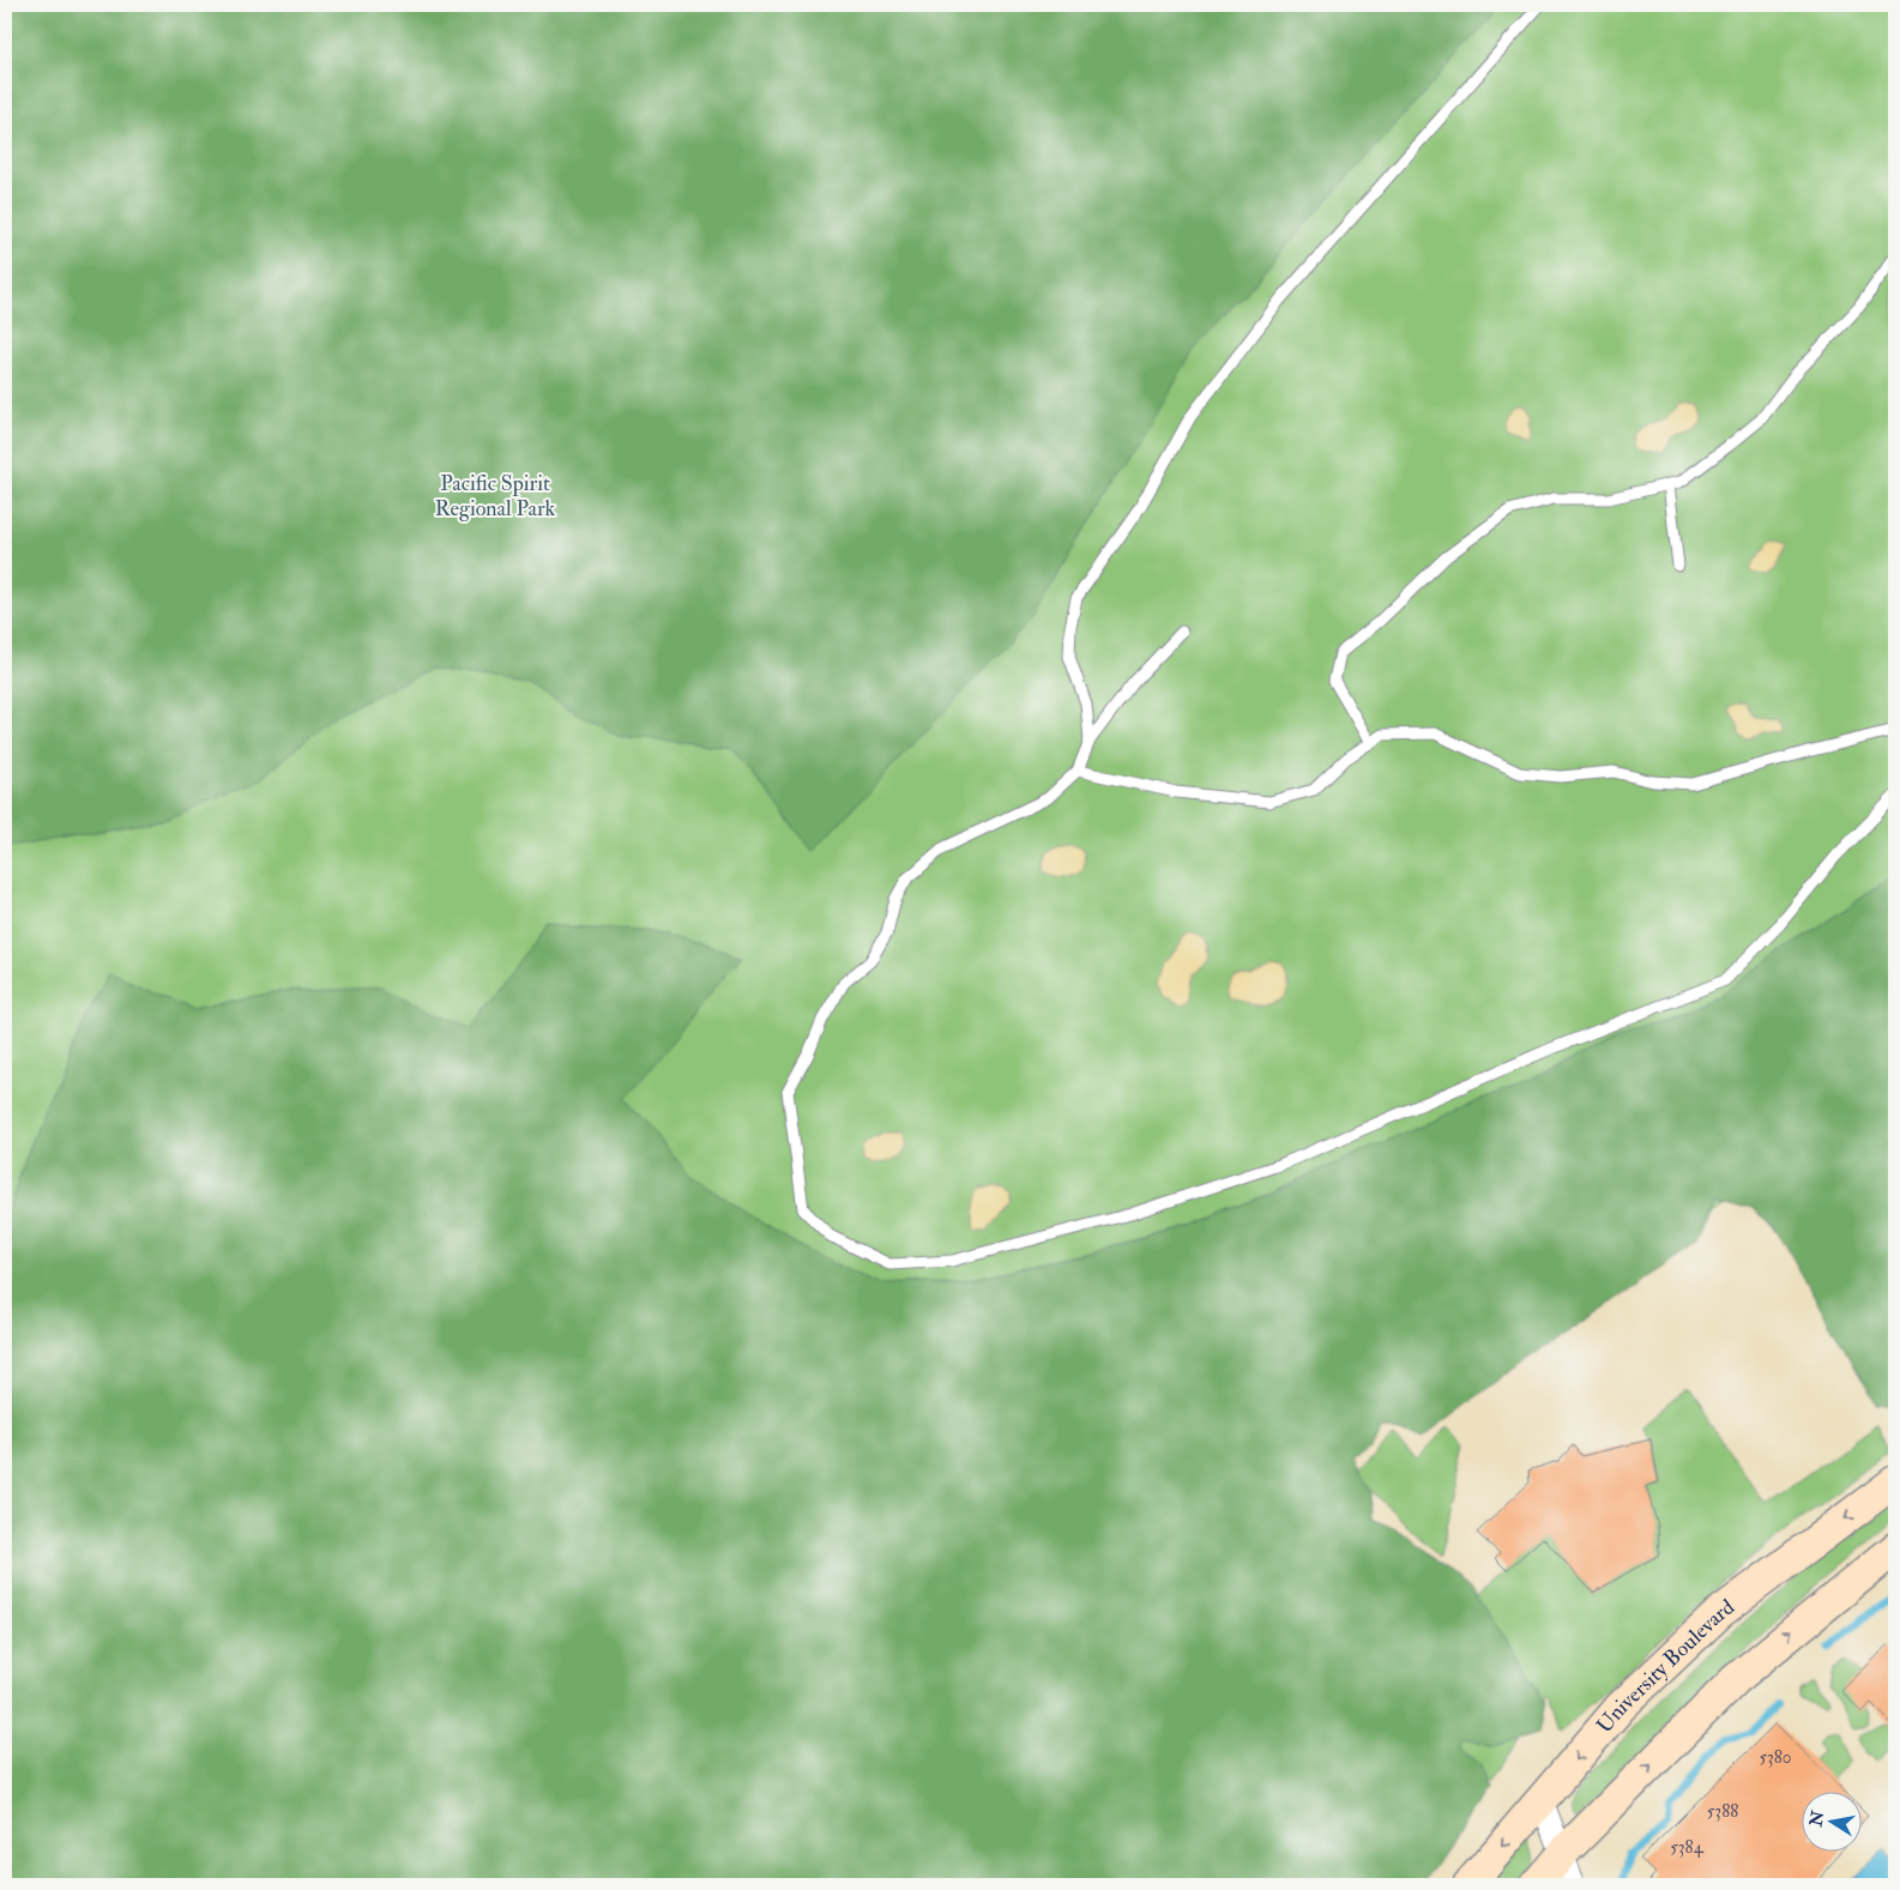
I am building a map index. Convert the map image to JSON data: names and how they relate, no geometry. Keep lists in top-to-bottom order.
{
  "streets": {
    "main road": ["University Boulevard"]
  },
  "parks": ["Pacific Spirit Regional Park"],
  "house_numbers": ["5380", "5388", "5384"],
  "north": "left"
}
